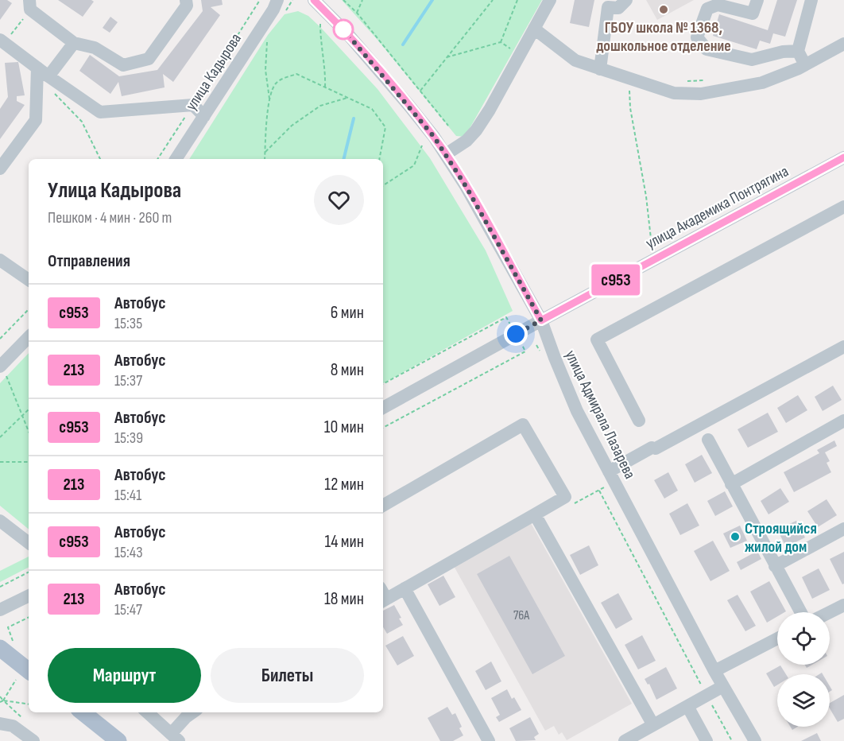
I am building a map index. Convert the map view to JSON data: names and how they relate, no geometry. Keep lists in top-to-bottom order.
{
  "streets": {
    "street": ["улица Кадырова", "улица Академика Понтрягина", "улица Адмирала Лазарева"]
  },
  "crossings": [
    ["улица Академика Понтрягина", "улица Адмирала Лазарева"]
  ],
  "places": ["ГБОУ школа № 1368, дошкольное отделение", "Строящийся жилой дом"],
  "lines": ["bus line с953"],
  "house_numbers": ["76А"],
  "page": {
    "on_map": "с953",
    "heading": [
      ["Улица Кадырова", "Пешком · 4 мин · 260 m"],
      "Отправления"
    ],
    "list": [
      {
        "mark": "с953",
        "name": "Автобус",
        "note": "15:35",
        "value": "6 мин"
      },
      {
        "mark": "213",
        "name": "Автобус",
        "note": "15:37",
        "value": "8 мин"
      },
      {
        "mark": "с953",
        "name": "Автобус",
        "note": "15:39",
        "value": "10 мин"
      },
      {
        "mark": "213",
        "name": "Автобус",
        "note": "15:41",
        "value": "12 мин"
      },
      {
        "mark": "с953",
        "name": "Автобус",
        "note": "15:43",
        "value": "14 мин"
      },
      {
        "mark": "213",
        "name": "Автобус",
        "note": "15:47",
        "value": "18 мин"
      }
    ],
    "buttons": ["Маршрут", "Билеты"]
  }
}
